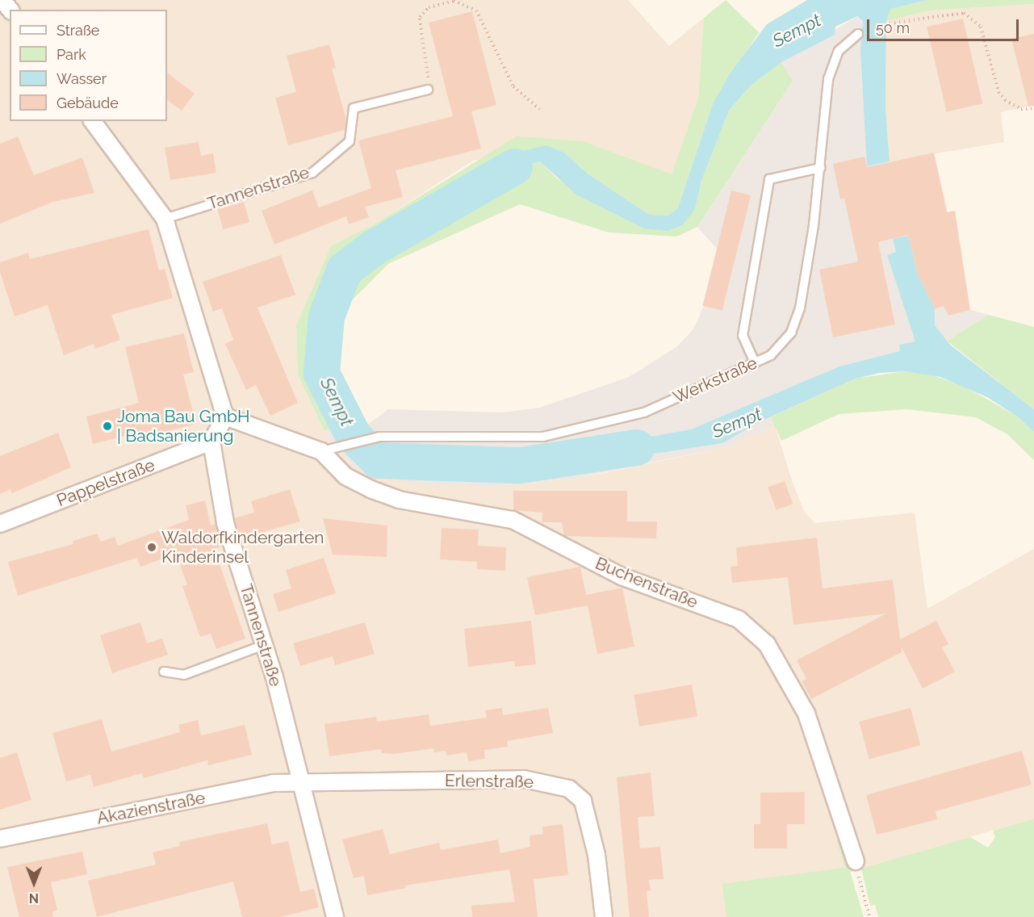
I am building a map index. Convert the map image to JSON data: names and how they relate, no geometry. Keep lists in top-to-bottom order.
{
  "streets": {
    "street": [
      "Tannenstraße",
      "Pappelstraße",
      "Buchenstraße",
      "Erlenstraße",
      "Akazienstraße"
    ],
    "lane": ["Werkstraße"]
  },
  "crossings": [
    ["Tannenstraße", "Pappelstraße"],
    ["Tannenstraße", "Erlenstraße"],
    ["Tannenstraße", "Akazienstraße"],
    ["Werkstraße", "Buchenstraße"],
    ["Erlenstraße", "Akazienstraße"]
  ],
  "water": ["Sempt"],
  "places": ["Joma Bau GmbH | Badsanierung", "Waldorfkindergarten Kinderinsel"],
  "legend": [
    "Straße",
    "Park",
    "Wasser",
    "Gebäude"
  ],
  "scale_bar": "50 m",
  "north": "bottom"
}
